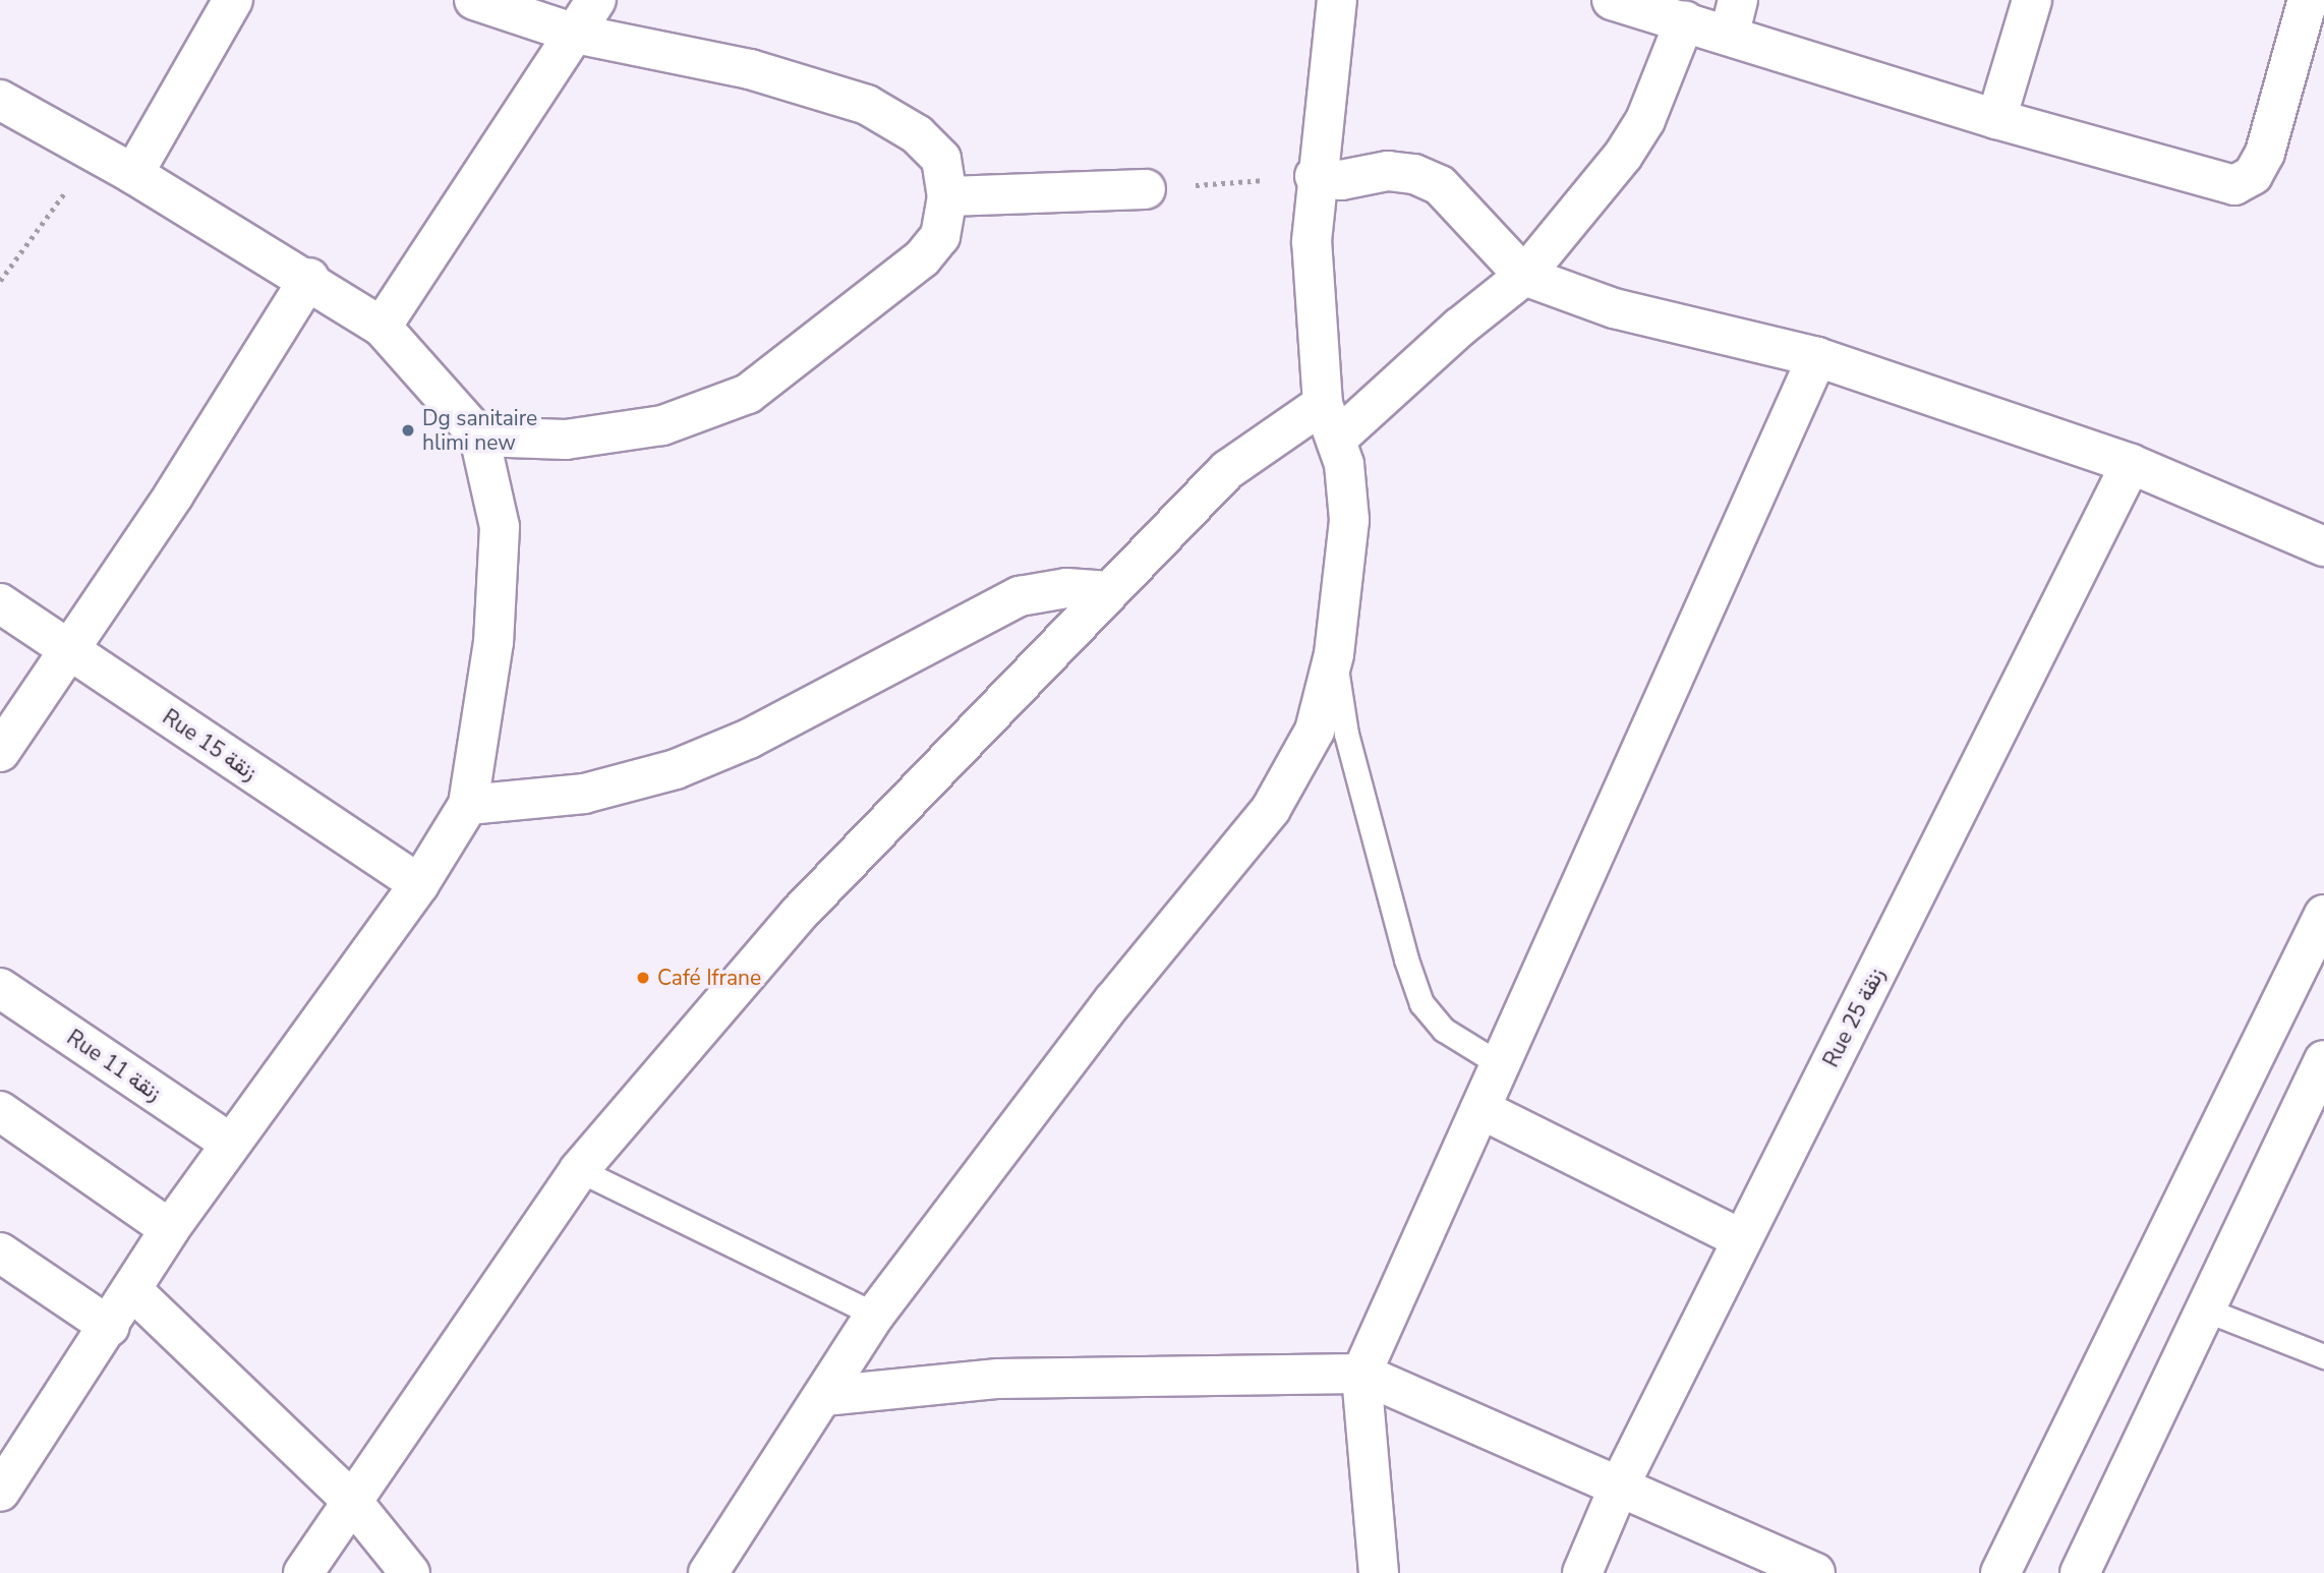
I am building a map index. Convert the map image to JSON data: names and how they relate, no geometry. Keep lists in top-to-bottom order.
{
  "streets": {
    "street": ["Rue 15 زنقة", "Rue 25 زنقة", "Rue 11 زنقة"]
  },
  "places": ["Dg sanitaire hlimi new", "Café Ifrane"]
}
